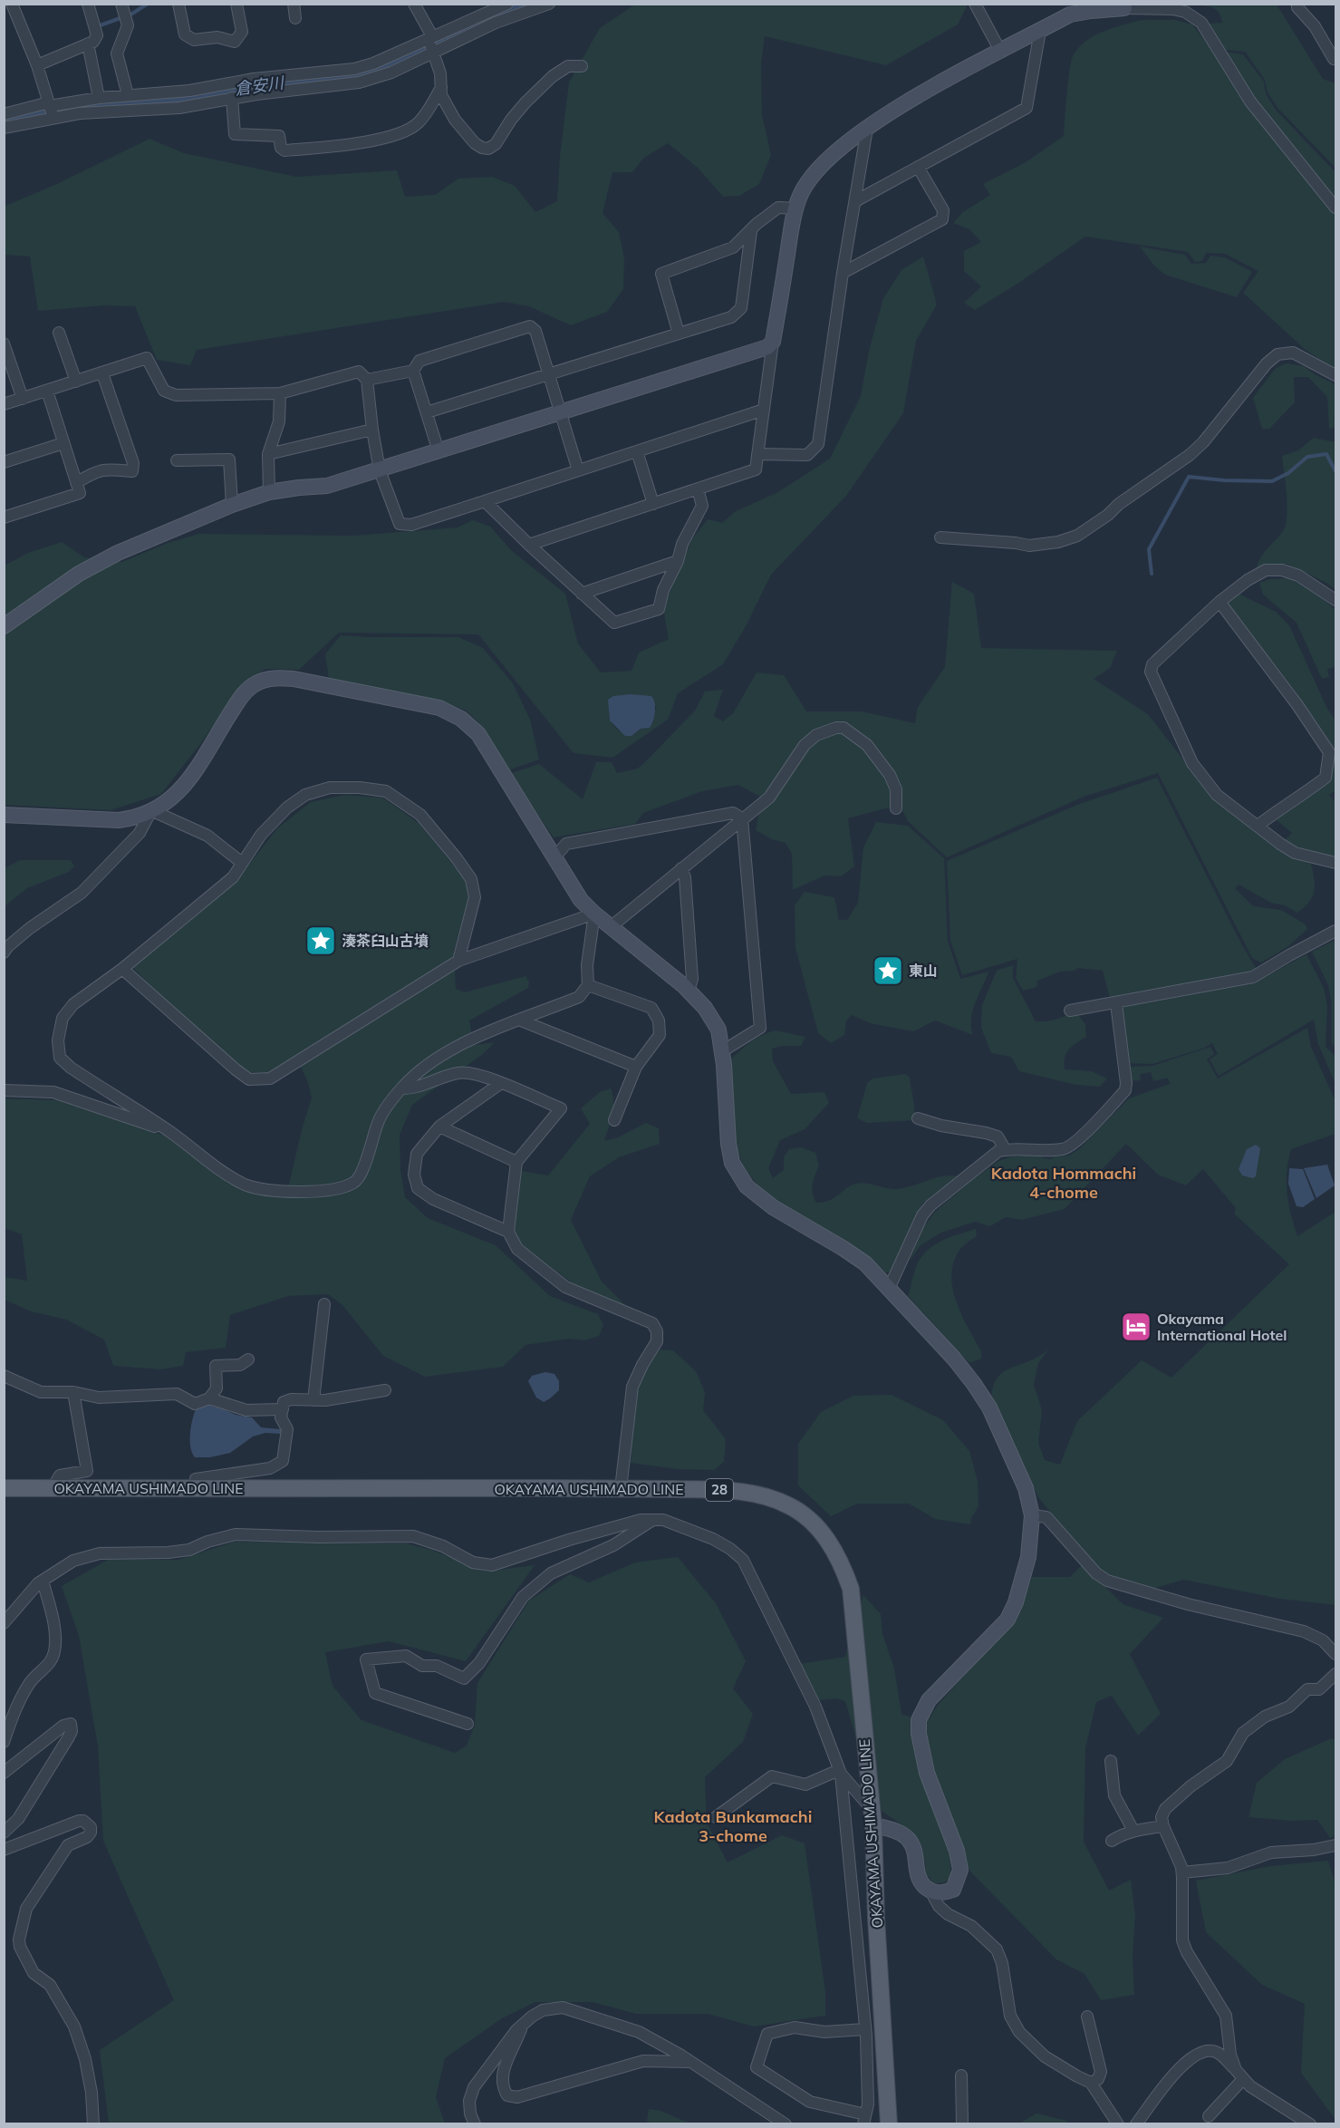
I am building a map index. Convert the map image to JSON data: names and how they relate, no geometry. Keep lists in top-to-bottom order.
{
  "streets": {
    "main road": ["OKAYAMA USHIMADO LINE", "28"]
  },
  "districts": ["Kadota Hommachi 4-chome", "Kadota Bunkamachi 3-chome"],
  "water": ["倉安川"],
  "places": {
    "place": ["湊茶臼山古墳", "東山"],
    "hotel": ["Okayama International Hotel"]
  }
}
